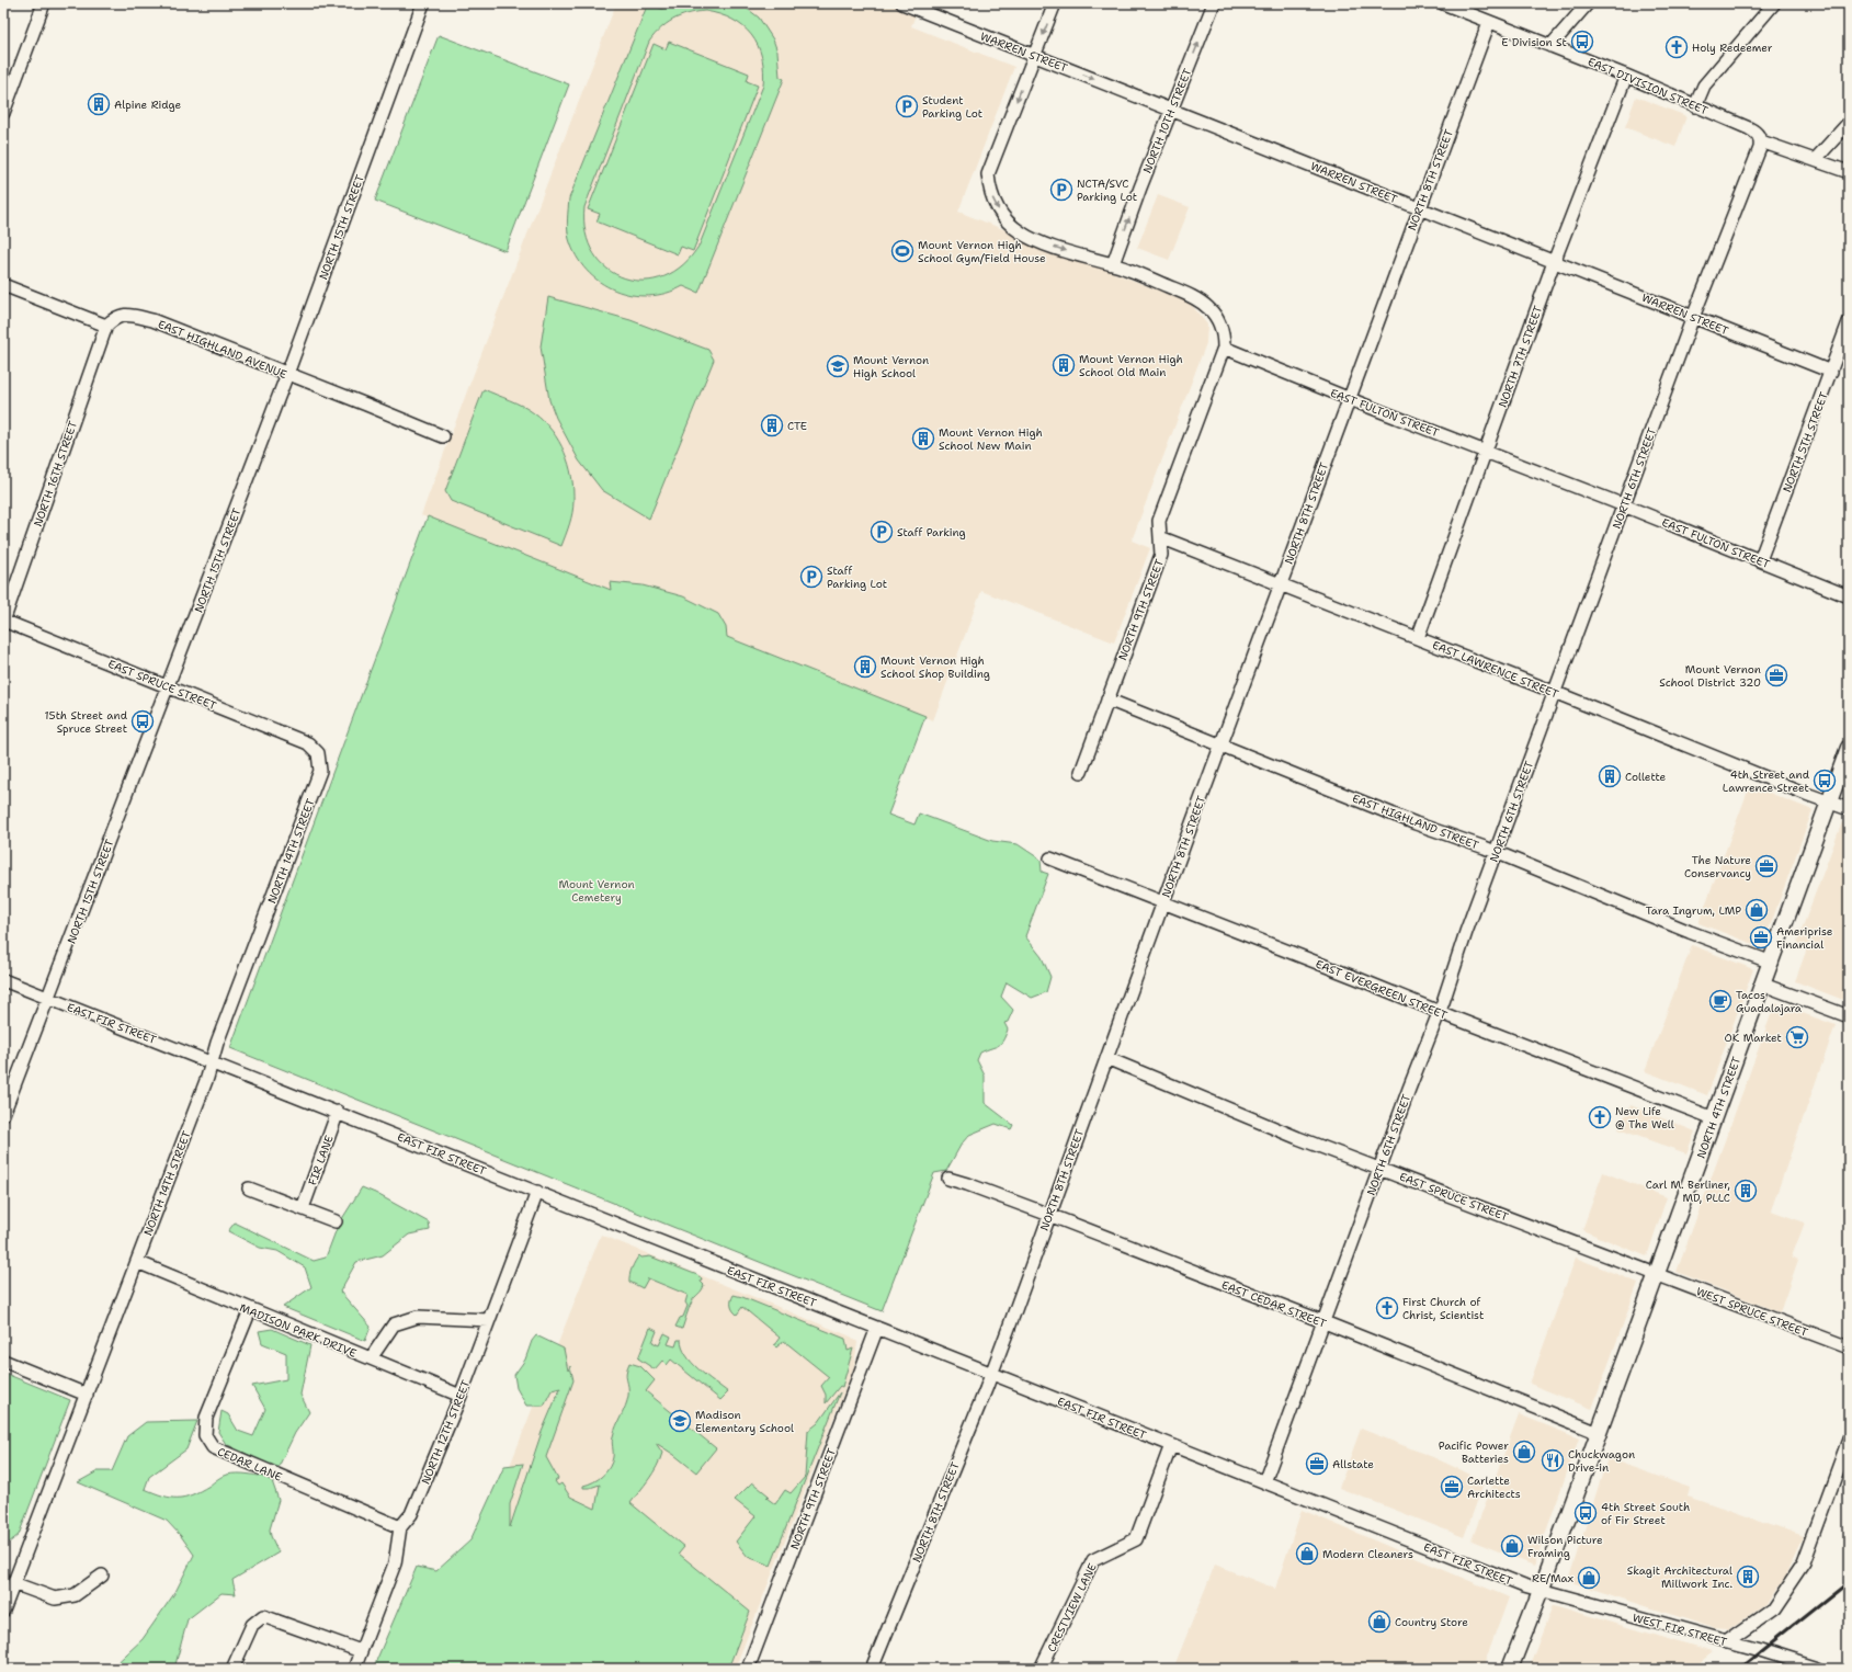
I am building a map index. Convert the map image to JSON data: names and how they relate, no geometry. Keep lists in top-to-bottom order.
{
  "streets": {
    "main road": ["NORTH 4TH STREET"],
    "street": [
      "WARREN STREET",
      "EAST DIVISION STREET",
      "NORTH 10TH STREET",
      "NORTH 8TH STREET",
      "NORTH 15TH STREET",
      "EAST HIGHLAND AVENUE",
      "NORTH 7TH STREET",
      "EAST FULTON STREET",
      "NORTH 5TH STREET",
      "NORTH 16TH STREET",
      "NORTH 6TH STREET",
      "NORTH 9TH STREET",
      "EAST LAWRENCE STREET",
      "EAST SPRUCE STREET",
      "EAST HIGHLAND STREET",
      "NORTH 14TH STREET",
      "EAST EVERGREEN STREET",
      "EAST FIR STREET",
      "FIR LANE",
      "EAST CEDAR STREET",
      "WEST SPRUCE STREET",
      "MADISON PARK DRIVE",
      "NORTH 12TH STREET",
      "CEDAR LANE",
      "CRESTVIEW LANE",
      "WEST FIR STREET"
    ]
  },
  "crossings": [
    ["WARREN STREET", "NORTH 10TH STREET"],
    ["WARREN STREET", "NORTH 8TH STREET"],
    ["WARREN STREET", "NORTH 7TH STREET"],
    ["WARREN STREET", "NORTH 5TH STREET"],
    ["WARREN STREET", "NORTH 6TH STREET"],
    ["EAST DIVISION STREET", "NORTH 8TH STREET"],
    ["EAST DIVISION STREET", "NORTH 7TH STREET"],
    ["EAST DIVISION STREET", "NORTH 6TH STREET"],
    ["NORTH 8TH STREET", "EAST FULTON STREET"],
    ["NORTH 8TH STREET", "EAST LAWRENCE STREET"],
    ["NORTH 8TH STREET", "EAST SPRUCE STREET"],
    ["NORTH 8TH STREET", "EAST HIGHLAND STREET"],
    ["NORTH 8TH STREET", "EAST EVERGREEN STREET"],
    ["NORTH 8TH STREET", "EAST FIR STREET"],
    ["NORTH 8TH STREET", "EAST CEDAR STREET"],
    ["NORTH 15TH STREET", "EAST HIGHLAND AVENUE"],
    ["NORTH 15TH STREET", "EAST SPRUCE STREET"],
    ["NORTH 15TH STREET", "EAST FIR STREET"],
    ["EAST HIGHLAND AVENUE", "NORTH 16TH STREET"],
    ["NORTH 7TH STREET", "EAST FULTON STREET"],
    ["NORTH 7TH STREET", "EAST LAWRENCE STREET"],
    ["EAST FULTON STREET", "NORTH 5TH STREET"],
    ["EAST FULTON STREET", "NORTH 6TH STREET"],
    ["EAST FULTON STREET", "NORTH 9TH STREET"],
    ["NORTH 16TH STREET", "EAST SPRUCE STREET"],
    ["NORTH 6TH STREET", "EAST LAWRENCE STREET"],
    ["NORTH 6TH STREET", "EAST SPRUCE STREET"],
    ["NORTH 6TH STREET", "EAST HIGHLAND STREET"],
    ["NORTH 6TH STREET", "EAST EVERGREEN STREET"],
    ["NORTH 6TH STREET", "EAST FIR STREET"],
    ["NORTH 6TH STREET", "EAST CEDAR STREET"],
    ["NORTH 9TH STREET", "EAST LAWRENCE STREET"],
    ["NORTH 9TH STREET", "EAST HIGHLAND STREET"],
    ["NORTH 9TH STREET", "EAST FIR STREET"],
    ["EAST LAWRENCE STREET", "NORTH 4TH STREET"],
    ["EAST SPRUCE STREET", "NORTH 14TH STREET"],
    ["EAST SPRUCE STREET", "NORTH 4TH STREET"],
    ["EAST SPRUCE STREET", "WEST SPRUCE STREET"],
    ["EAST HIGHLAND STREET", "NORTH 4TH STREET"],
    ["NORTH 14TH STREET", "EAST FIR STREET"],
    ["NORTH 14TH STREET", "MADISON PARK DRIVE"],
    ["EAST EVERGREEN STREET", "NORTH 4TH STREET"],
    ["EAST FIR STREET", "NORTH 4TH STREET"],
    ["EAST FIR STREET", "FIR LANE"],
    ["EAST FIR STREET", "NORTH 12TH STREET"],
    ["EAST FIR STREET", "CRESTVIEW LANE"],
    ["EAST FIR STREET", "WEST FIR STREET"],
    ["NORTH 4TH STREET", "EAST CEDAR STREET"],
    ["NORTH 4TH STREET", "WEST SPRUCE STREET"],
    ["NORTH 4TH STREET", "WEST FIR STREET"],
    ["MADISON PARK DRIVE", "NORTH 12TH STREET"],
    ["MADISON PARK DRIVE", "CEDAR LANE"],
    ["NORTH 12TH STREET", "CEDAR LANE"]
  ],
  "one_way": ["NORTH 10TH STREET"],
  "parks": ["Mount Vernon Cemetery"],
  "places": {
    "bus stop": [
      "E Division St",
      "15th Street and Spruce Street",
      "4th Street and Lawrence Street",
      "4th Street South of Fir Street"
    ],
    "church": ["Holy Redeemer", "New Life @ The Well", "First Church of Christ, Scientist"],
    "building": [
      "Alpine Ridge",
      "Mount Vernon High School Old Main",
      "CTE",
      "Mount Vernon High School New Main",
      "Mount Vernon High School Shop Building",
      "Collette",
      "Carl M. Berliner, MD, PLLC",
      "Skagit Architectural Millwork Inc."
    ],
    "parking": [
      "Student Parking Lot",
      "NCTA/SVC Parking Lot",
      "Staff Parking",
      "Staff Parking Lot"
    ],
    "sports": ["Mount Vernon High School Gym/Field House"],
    "school or university": ["Mount Vernon High School", "Madison Elementary School"],
    "office": [
      "Mount Vernon School District 320",
      "The Nature Conservancy",
      "Ameriprise Financial",
      "Allstate",
      "Carlette Architects"
    ],
    "shop": [
      "Tara Ingrum, LMP",
      "Pacific Power Batteries",
      "Wilson Picture Framing",
      "Modern Cleaners",
      "RE/Max",
      "Country Store"
    ],
    "cafe": ["Tacos Guadalajara"],
    "supermarket": ["OK Market"],
    "restaurant": ["Chuckwagon Drive-in"]
  }
}
